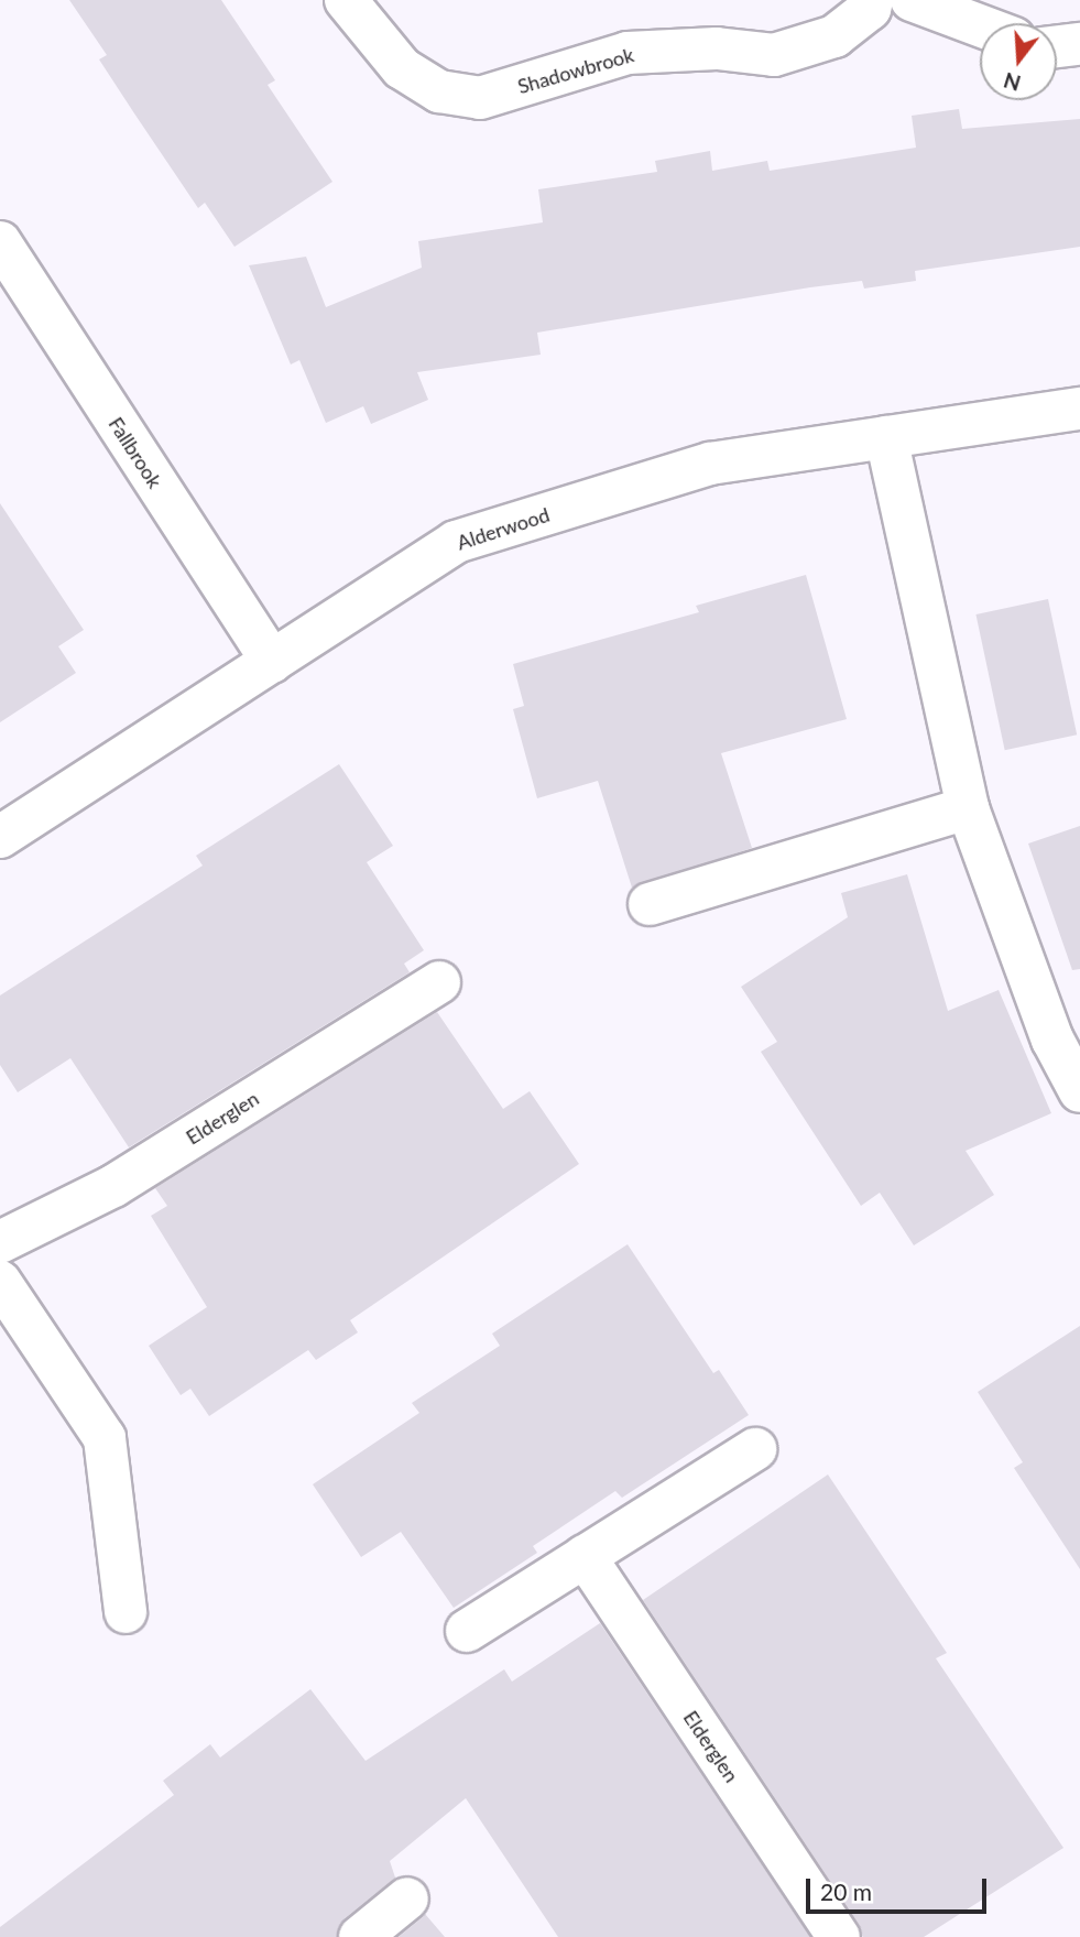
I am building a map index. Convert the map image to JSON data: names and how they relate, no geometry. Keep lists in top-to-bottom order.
{
  "streets": {
    "street": [
      "Shadowbrook",
      "Fallbrook",
      "Alderwood",
      "Elderglen"
    ]
  },
  "crossings": [
    ["Fallbrook", "Alderwood"]
  ],
  "scale_bar": "20 m",
  "north": "bottom"
}
